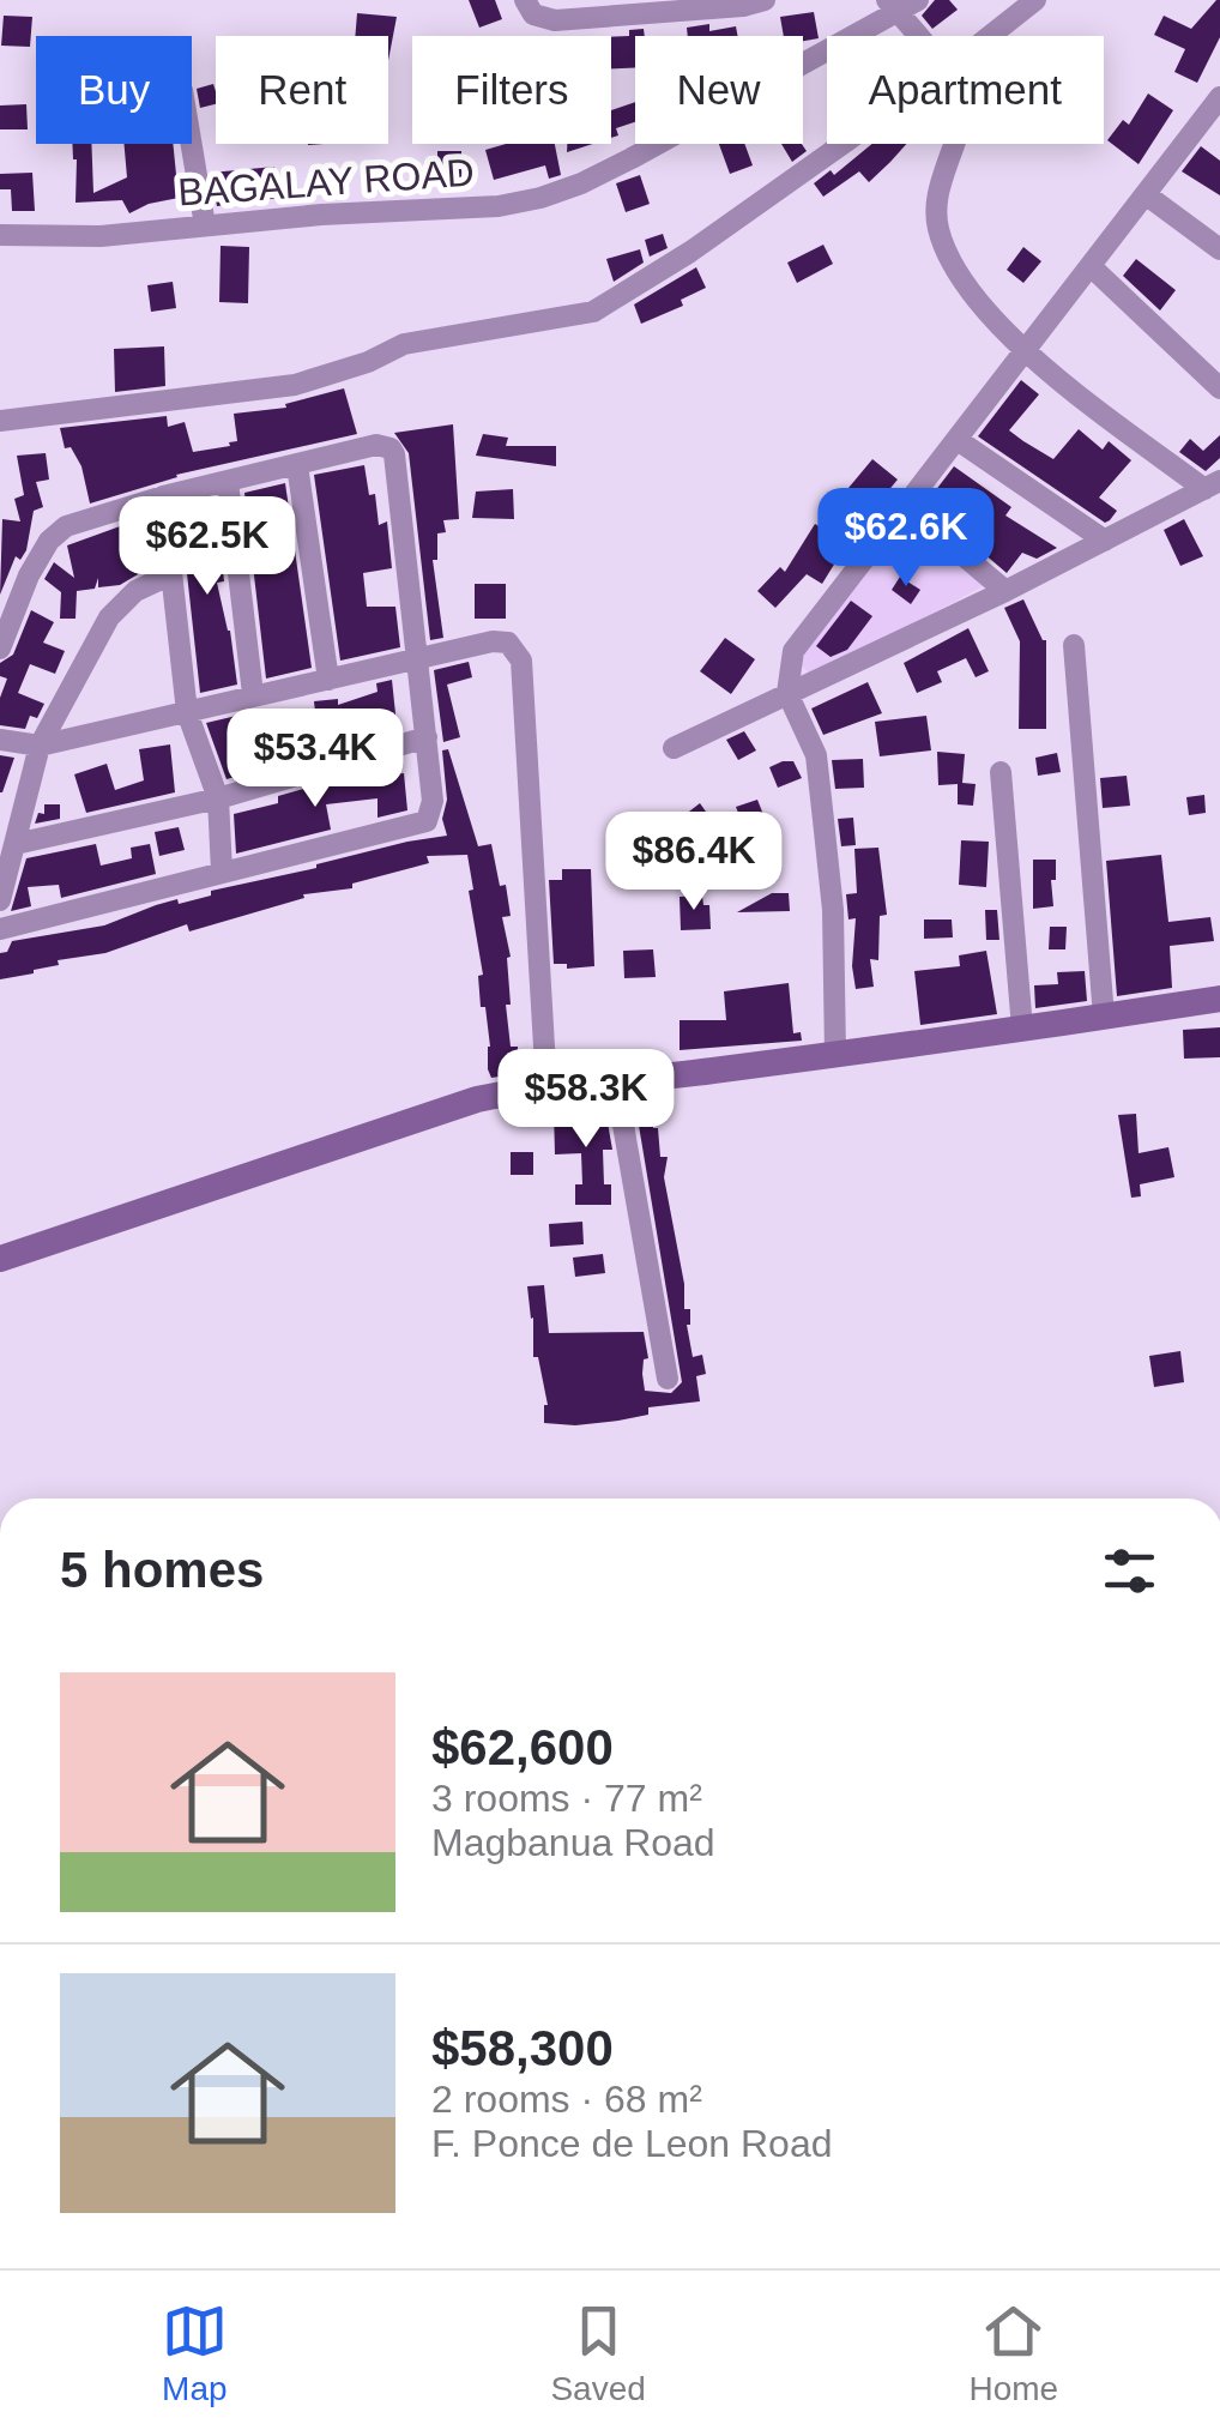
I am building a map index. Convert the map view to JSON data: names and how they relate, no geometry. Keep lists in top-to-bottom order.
{
  "streets": {
    "street": ["BAGALAY ROAD"]
  },
  "page": {
    "chip": [
      "Buy",
      "Rent",
      "Filters",
      "New",
      "Apartment"
    ],
    "price": [
      "$62.6K",
      "$62.5K",
      "$53.4K",
      "$86.4K",
      "$58.3K"
    ],
    "heading": "5 homes",
    "list": [
      {
        "name": "$62,600",
        "note": "3 rooms · 77 m² · Magbanua Road"
      },
      {
        "name": "$58,300",
        "note": "2 rooms · 68 m² · F. Ponce de Leon Road"
      }
    ],
    "tabs": ["Map", "Saved", "Home"]
  }
}
